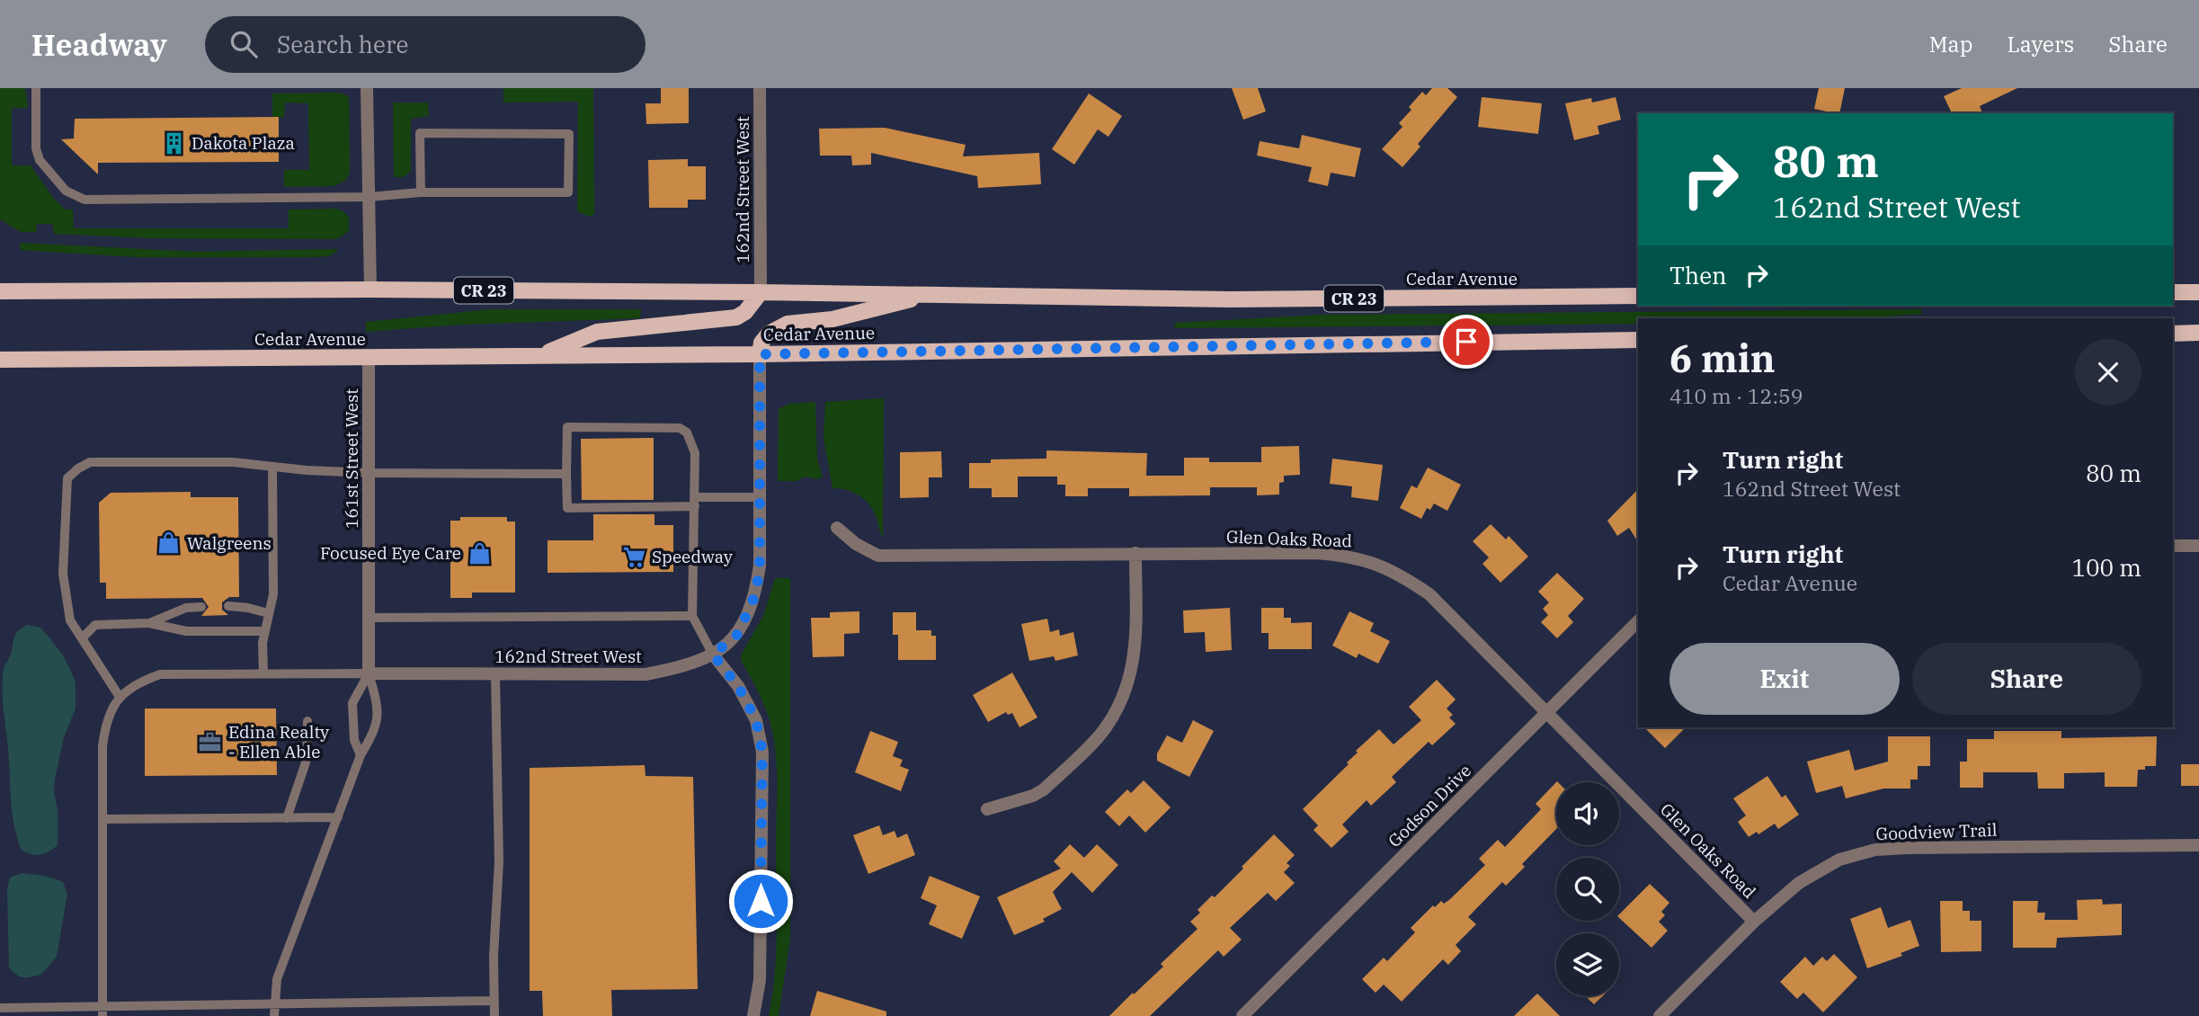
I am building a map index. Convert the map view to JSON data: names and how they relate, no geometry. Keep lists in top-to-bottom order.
{
  "streets": {
    "main road": ["Cedar Avenue", "CR 23"],
    "street": [
      "162nd Street West",
      "161st Street West",
      "Glen Oaks Road",
      "Godson Drive",
      "Goodview Trail"
    ]
  },
  "crossings": [
    ["162nd Street West", "Cedar Avenue"],
    ["162nd Street West", "161st Street West"],
    ["Cedar Avenue", "161st Street West"],
    ["Glen Oaks Road", "Godson Drive"],
    ["Glen Oaks Road", "Goodview Trail"]
  ],
  "places": {
    "building": ["Dakota Plaza"],
    "shop": ["Walgreens", "Focused Eye Care"],
    "supermarket": ["Speedway"],
    "office": ["Edina Realty - Ellen Able"]
  },
  "page": {
    "header": "Headway",
    "search": "Search here",
    "nav": ["Map", "Layers", "Share"],
    "turn": ["80 m", "162nd Street West"],
    "then": "Then",
    "heading": ["6 min", "410 m · 12:59"],
    "list": [
      {
        "name": "Turn right",
        "note": "162nd Street West",
        "value": "80 m"
      },
      {
        "name": "Turn right",
        "note": "Cedar Avenue",
        "value": "100 m"
      }
    ],
    "buttons": ["Exit", "Share"]
  }
}
